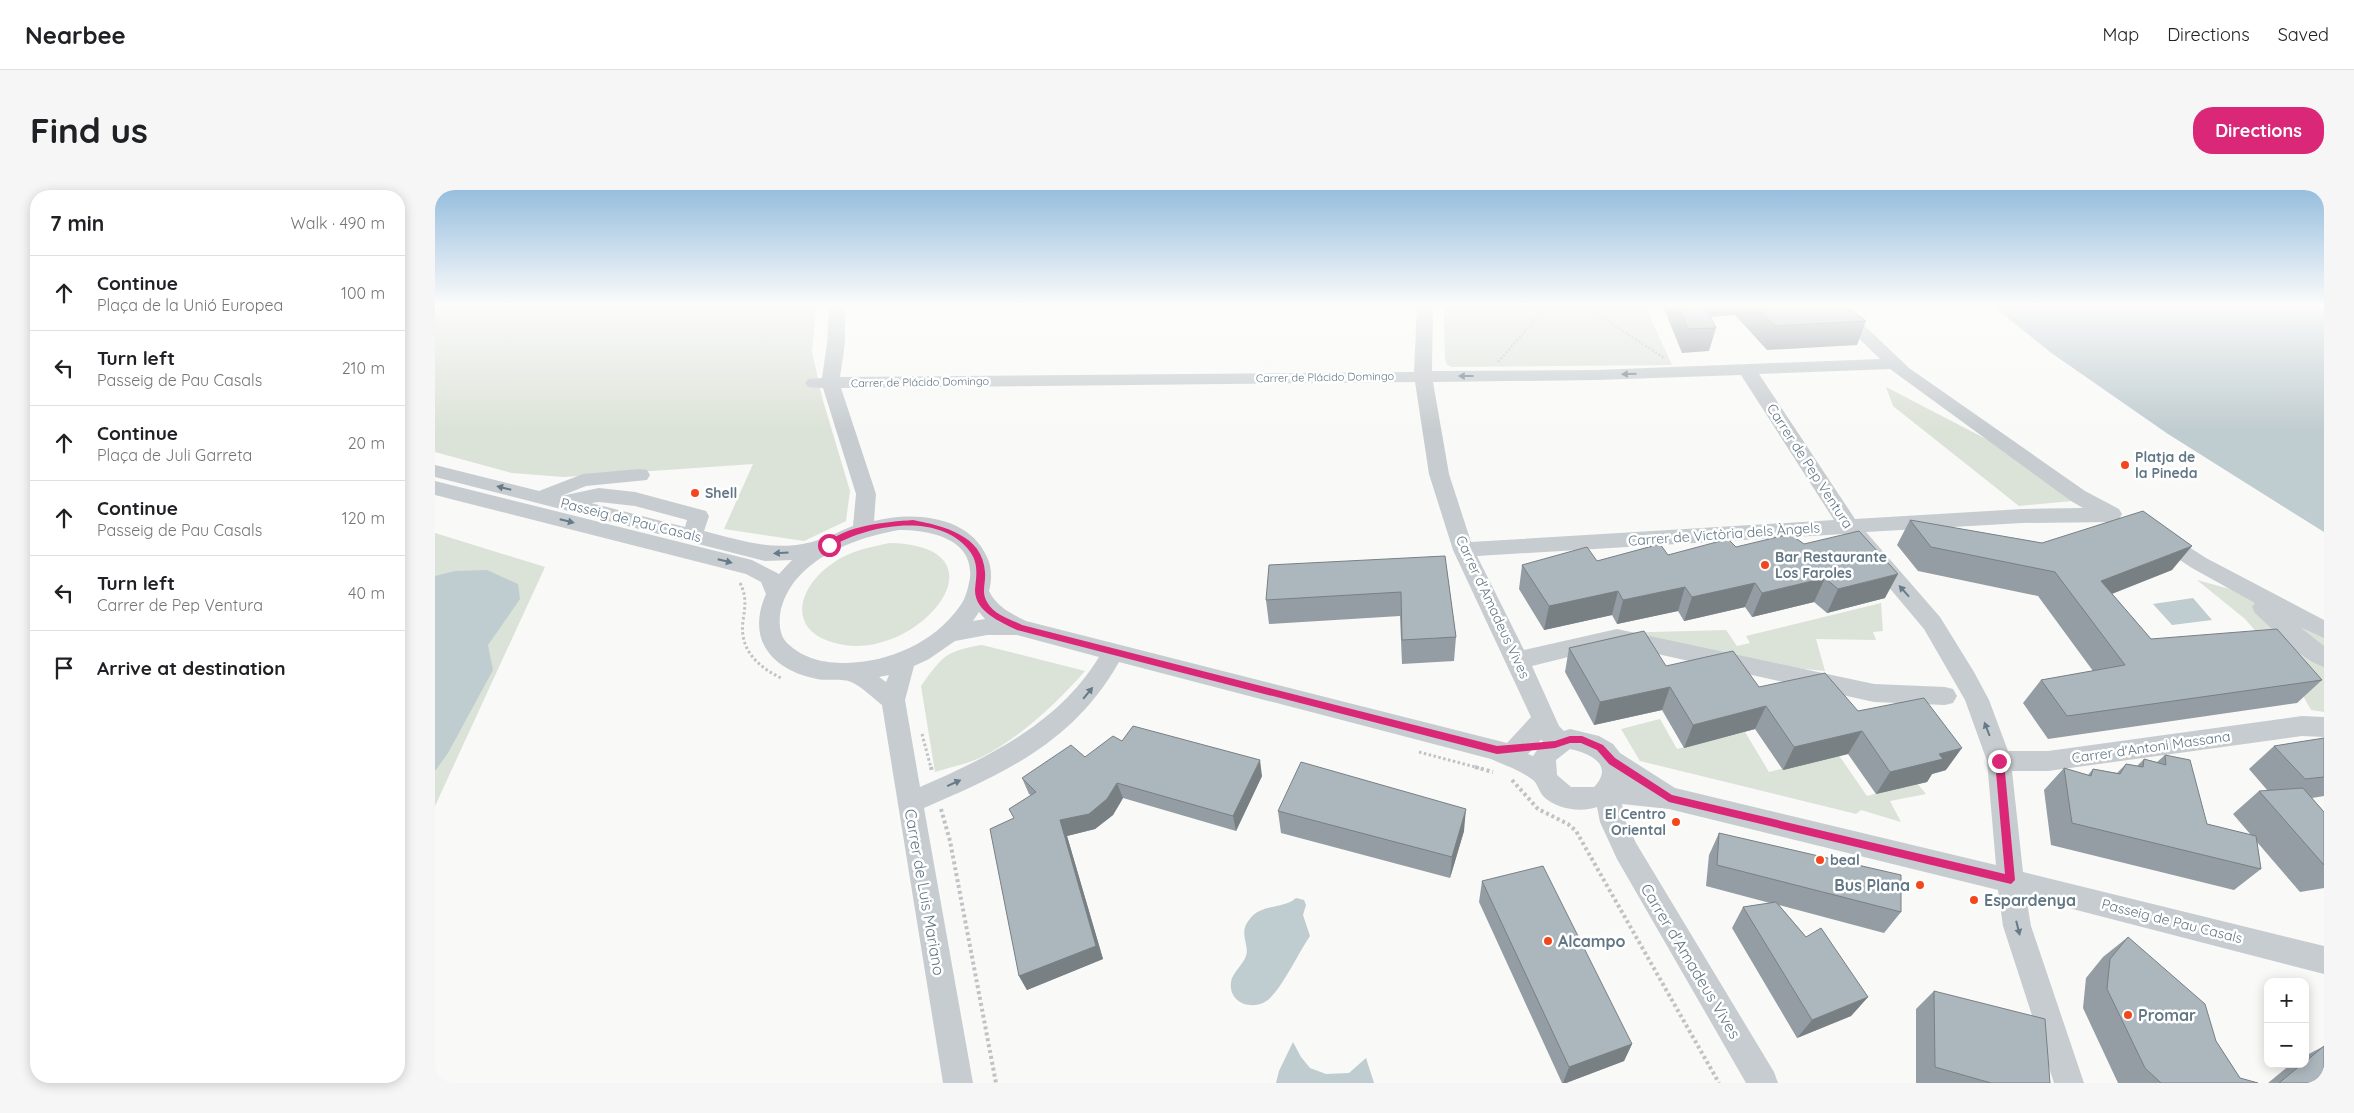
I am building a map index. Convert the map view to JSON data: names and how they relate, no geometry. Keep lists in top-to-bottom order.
{
  "streets": {
    "street": [
      "Carrer de Plácido Domingo",
      "Carrer de Pep Ventura",
      "Passeig de Pau Casals",
      "Carrer de Victòria dels Àngels",
      "Carrer d'Amadeus Vives",
      "Carrer d'Antoni Massana",
      "Carrer de Luis Mariano"
    ]
  },
  "crossings": [
    ["Carrer de Plácido Domingo", "Carrer de Pep Ventura"],
    ["Carrer de Plácido Domingo", "Carrer d'Amadeus Vives"],
    ["Carrer de Pep Ventura", "Passeig de Pau Casals"],
    ["Carrer de Pep Ventura", "Carrer de Victòria dels Àngels"],
    ["Carrer de Pep Ventura", "Carrer d'Antoni Massana"],
    ["Passeig de Pau Casals", "Carrer d'Amadeus Vives"],
    ["Carrer de Victòria dels Àngels", "Carrer d'Amadeus Vives"]
  ],
  "places": [
    "Platja de la Pineda",
    "Shell",
    "Bar Restaurante Los Faroles",
    "El Centro Oriental",
    "beal",
    "Bus Plana",
    "Espardenya",
    "Alcampo",
    "Promar"
  ],
  "page": {
    "header": "Nearbee",
    "nav": ["Map", "Directions", "Saved"],
    "buttons": "Directions",
    "title": "Find us",
    "heading": ["7 min", "Walk · 490 m"],
    "list": [
      ["Continue", "Plaça de la Unió Europea", "100 m"],
      ["Turn left", "Passeig de Pau Casals", "210 m"],
      ["Continue", "Plaça de Juli Garreta", "20 m"],
      ["Continue", "Passeig de Pau Casals", "120 m"],
      ["Turn left", "Carrer de Pep Ventura", "40 m"],
      "Arrive at destination"
    ],
    "map_buttons": ["+", "−"]
  }
}
